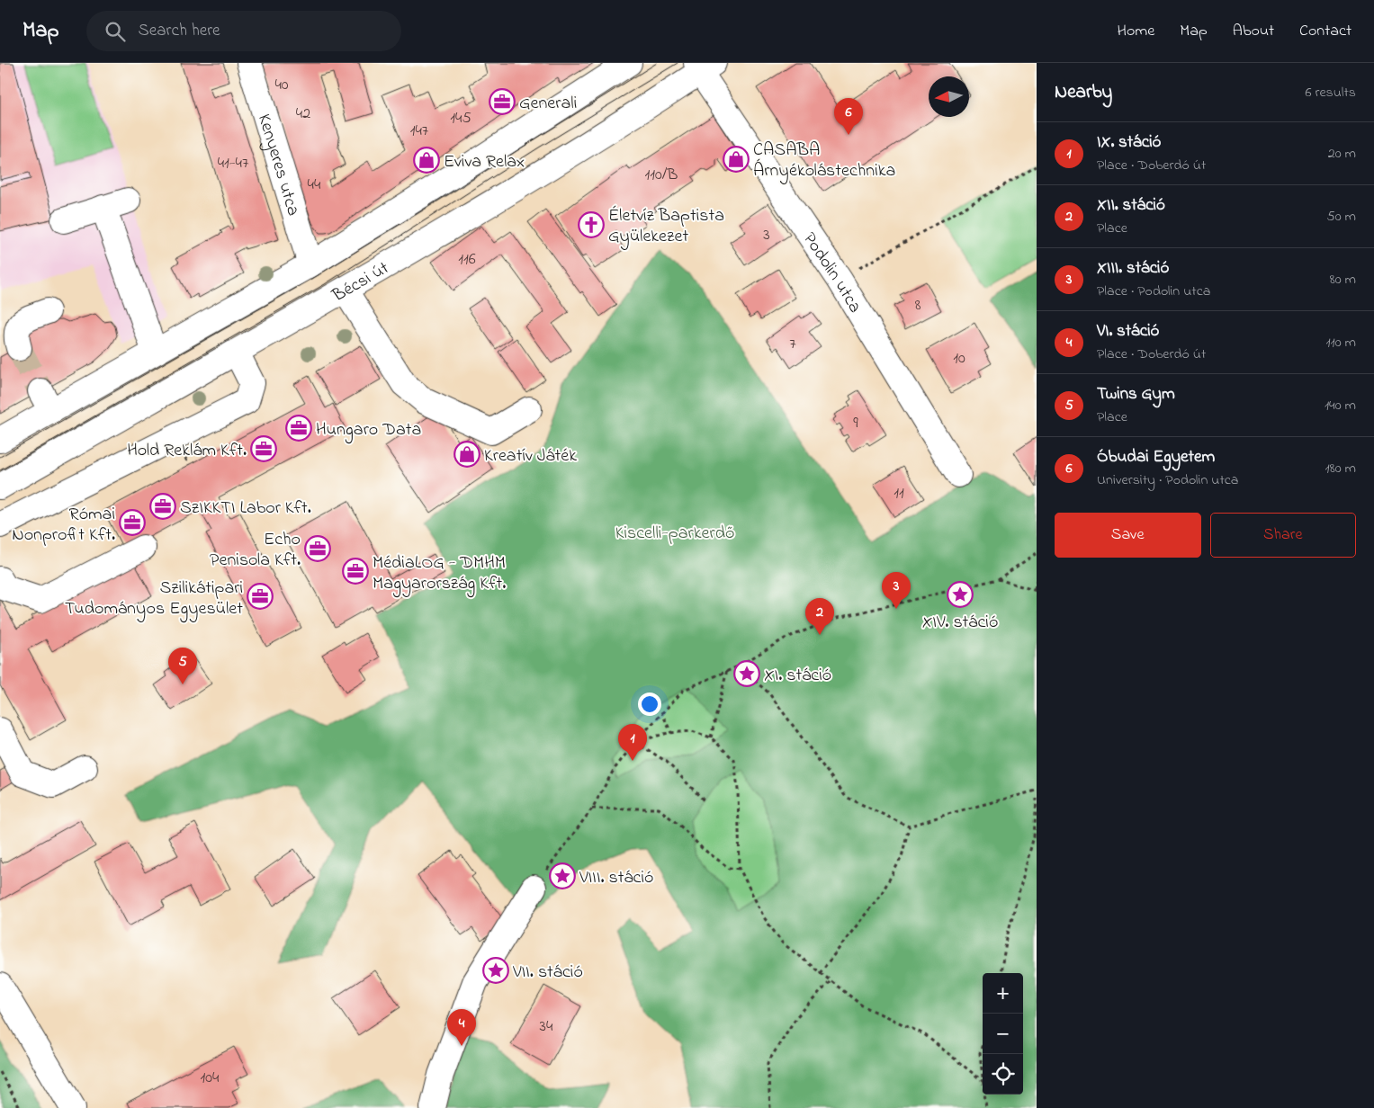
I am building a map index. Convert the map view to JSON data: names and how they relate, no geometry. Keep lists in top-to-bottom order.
{
  "streets": {
    "main road": ["Kenyeres utca", "Podolin utca", "Bécsi út"]
  },
  "crossings": [
    ["Podolin utca", "Bécsi út"]
  ],
  "parks": ["Kiscelli-parkerdő"],
  "places": {
    "office": [
      "Generali",
      "Hungaro Data",
      "Hold Reklám Kft.",
      "SzIKKTI Labor Kft.",
      "Római Nonprofit Kft.",
      "Echo Penisola Kft.",
      "MédiaLOG - DMHM Magyarország Kft.",
      "Szilikátipari Tudományos Egyesület"
    ],
    "shop": ["CASABA Árnyékolástechnika", "Eviva Relax", "Kreatív Játék"],
    "church": ["Életvíz Baptista Gyülekezet"],
    "place": [
      "XIV. stáció",
      "XI. stáció",
      "VIII. stáció",
      "VII. stáció"
    ]
  },
  "house_numbers": [
    "40",
    "42",
    "145",
    "147",
    "41-47",
    "110/B",
    "44",
    "3",
    "116",
    "8",
    "7",
    "10",
    "9",
    "11",
    "34",
    "104"
  ],
  "north": "left",
  "page": {
    "header": "Map",
    "search": "Search here",
    "nav": [
      "Home",
      "Map",
      "About",
      "Contact"
    ],
    "heading": ["Nearby", "6 results"],
    "pins": [
      "6",
      "3",
      "2",
      "5",
      "1",
      "4"
    ],
    "list": [
      {
        "mark": "1",
        "name": "IX. stáció",
        "note": "Place · Doberdó út",
        "value": "20 m"
      },
      {
        "mark": "2",
        "name": "XII. stáció",
        "note": "Place",
        "value": "50 m"
      },
      {
        "mark": "3",
        "name": "XIII. stáció",
        "note": "Place · Podolin utca",
        "value": "80 m"
      },
      {
        "mark": "4",
        "name": "VI. stáció",
        "note": "Place · Doberdó út",
        "value": "110 m"
      },
      {
        "mark": "5",
        "name": "Twins Gym",
        "note": "Place",
        "value": "140 m"
      },
      {
        "mark": "6",
        "name": "Óbudai Egyetem",
        "note": "University · Podolin utca",
        "value": "180 m"
      }
    ],
    "buttons": ["Save", "Share"],
    "map_buttons": ["+", "−"]
  }
}
